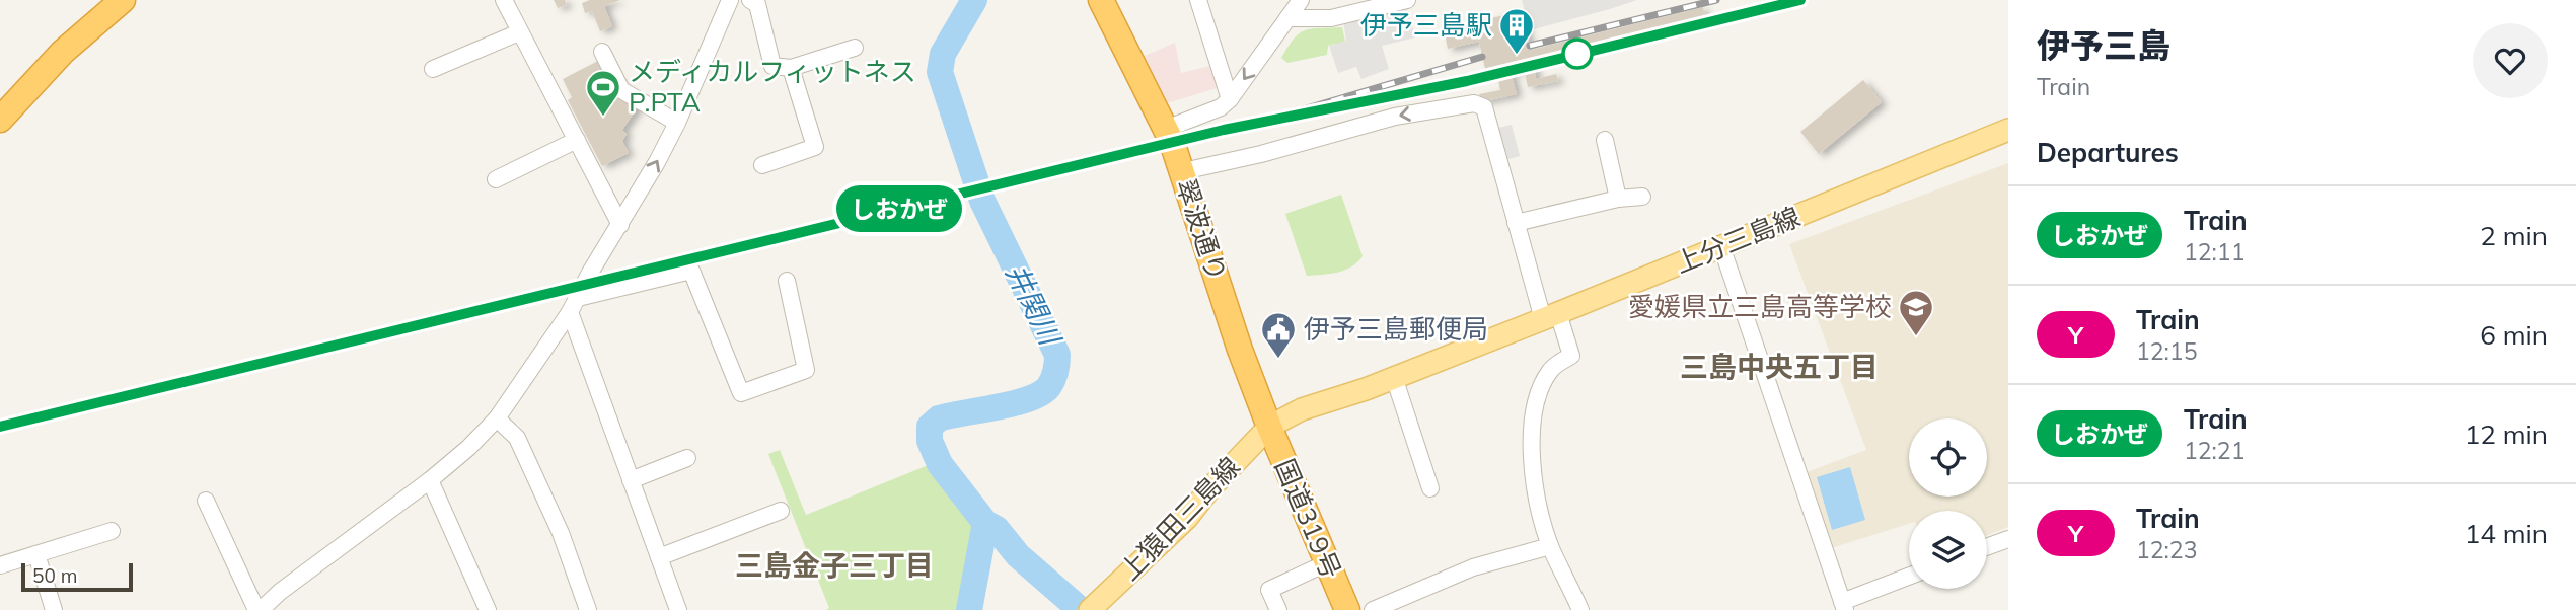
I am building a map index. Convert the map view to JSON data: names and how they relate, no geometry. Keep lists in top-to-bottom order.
{
  "streets": {
    "highway": ["翠波通り", "国道319号"],
    "main road": ["上分三島線", "上猿田三島線"]
  },
  "crossings": [
    ["翠波通り", "上分三島線"],
    ["翠波通り", "上猿田三島線"],
    ["翠波通り", "国道319号"],
    ["上分三島線", "上猿田三島線"],
    ["上分三島線", "国道319号"],
    ["上猿田三島線", "国道319号"]
  ],
  "districts": ["三島中央五丁目", "三島金子三丁目"],
  "water": ["井関川"],
  "places": {
    "building": ["伊予三島駅"],
    "sports": ["メディカルフィットネス P.PTA"],
    "school or university": ["愛媛県立三島高等学校"],
    "public building": ["伊予三島郵便局"]
  },
  "scale_bar": "50 m",
  "page": {
    "on_map": "しおかぜ",
    "heading": [
      ["伊予三島", "Train"],
      "Departures"
    ],
    "list": [
      {
        "mark": "しおかぜ",
        "name": "Train",
        "note": "12:11",
        "value": "2 min"
      },
      {
        "mark": "Y",
        "name": "Train",
        "note": "12:15",
        "value": "6 min"
      },
      {
        "mark": "しおかぜ",
        "name": "Train",
        "note": "12:21",
        "value": "12 min"
      },
      {
        "mark": "Y",
        "name": "Train",
        "note": "12:23",
        "value": "14 min"
      }
    ],
    "scale": "50 m"
  }
}
